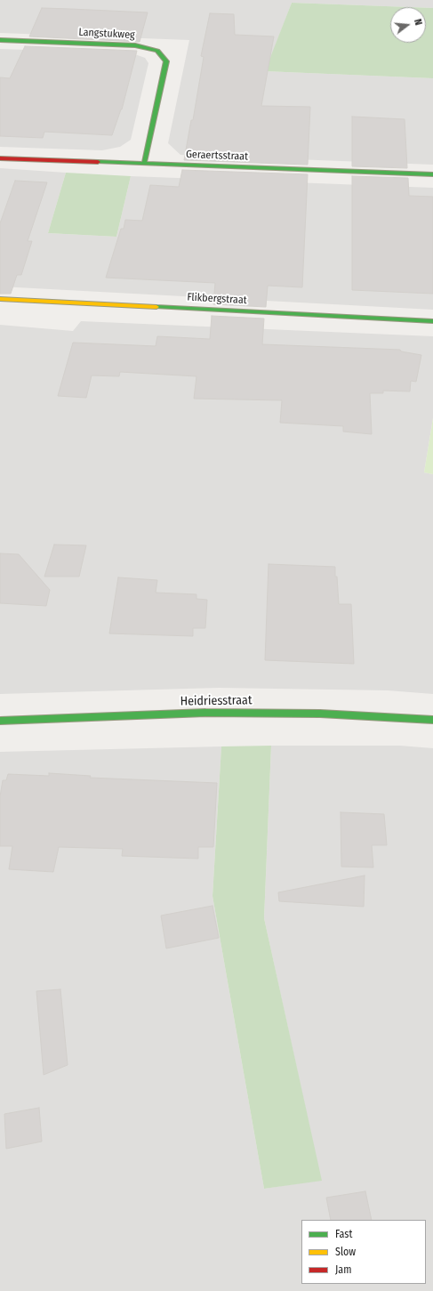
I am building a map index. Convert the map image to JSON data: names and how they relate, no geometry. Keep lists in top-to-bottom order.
{
  "streets": {
    "street": [
      "Langstukweg",
      "Geraertsstraat",
      "Flikbergstraat",
      "Heidriesstraat"
    ]
  },
  "crossings": [
    ["Langstukweg", "Geraertsstraat"]
  ],
  "legend": ["Fast", "Slow", "Jam"],
  "north": "right"
}
